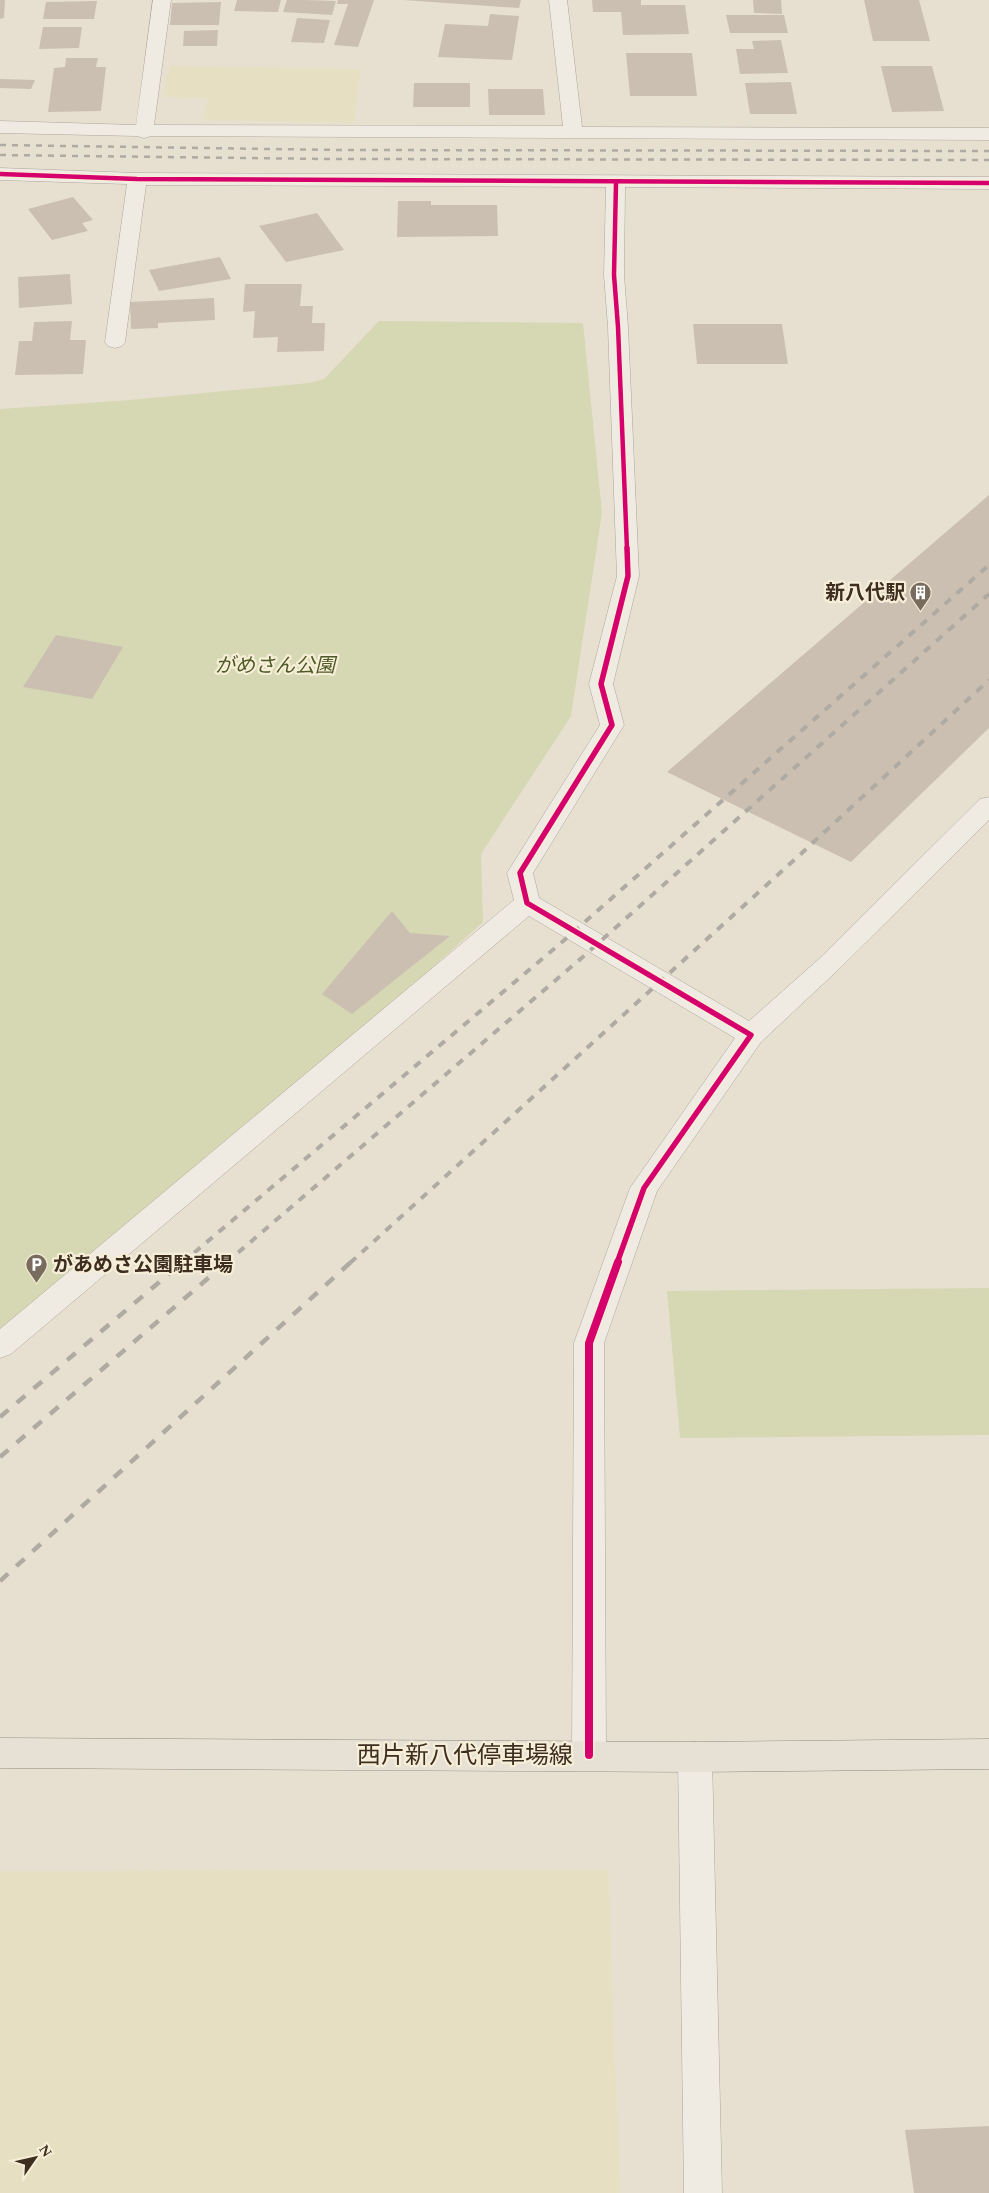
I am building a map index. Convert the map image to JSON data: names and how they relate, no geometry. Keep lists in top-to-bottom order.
{
  "streets": {
    "main road": ["西片新八代停車場線"]
  },
  "parks": ["がめさん公園"],
  "places": {
    "building": ["新八代駅"],
    "parking": ["があめさ公園駐車場"]
  },
  "north": "top right"
}
